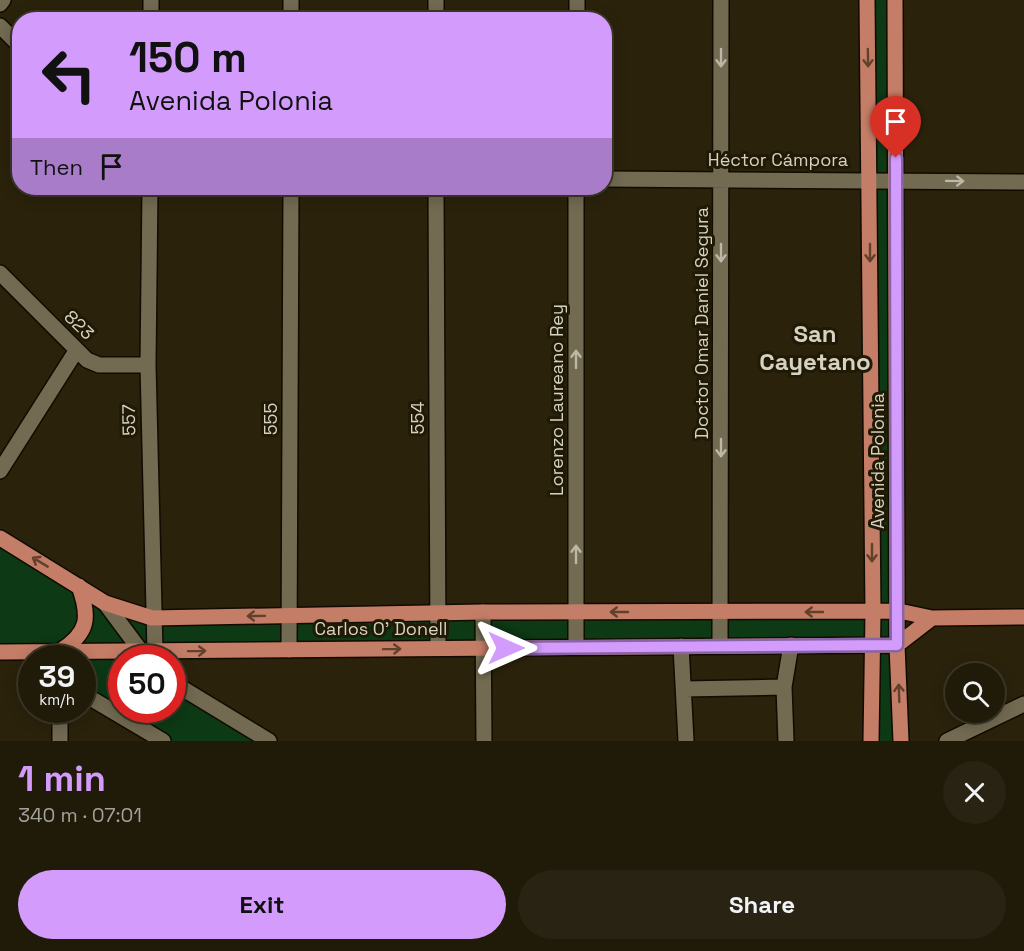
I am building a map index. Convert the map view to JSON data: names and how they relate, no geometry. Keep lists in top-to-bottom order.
{
  "streets": {
    "main road": ["Avenida Polonia", "Carlos O' Donell"],
    "street": [
      "Héctor Cámpora",
      "Doctor Omar Daniel Segura",
      "823",
      "Lorenzo Laureano Rey",
      "554",
      "555",
      "557"
    ]
  },
  "crossings": [
    ["Héctor Cámpora", "Doctor Omar Daniel Segura"],
    ["Héctor Cámpora", "Avenida Polonia"],
    ["Doctor Omar Daniel Segura", "Carlos O' Donell"],
    ["823", "557"],
    ["Lorenzo Laureano Rey", "Carlos O' Donell"],
    ["554", "Carlos O' Donell"],
    ["555", "Carlos O' Donell"],
    ["557", "Carlos O' Donell"],
    ["Avenida Polonia", "Carlos O' Donell"]
  ],
  "one_way": ["Doctor Omar Daniel Segura", "Lorenzo Laureano Rey"],
  "districts": ["San Cayetano"],
  "page": {
    "turn": ["150 m", "Avenida Polonia"],
    "then": "Then",
    "speed": "39 km/h",
    "limit": "50",
    "heading": ["1 min", "340 m · 07:01"],
    "buttons": ["Exit", "Share"]
  }
}
